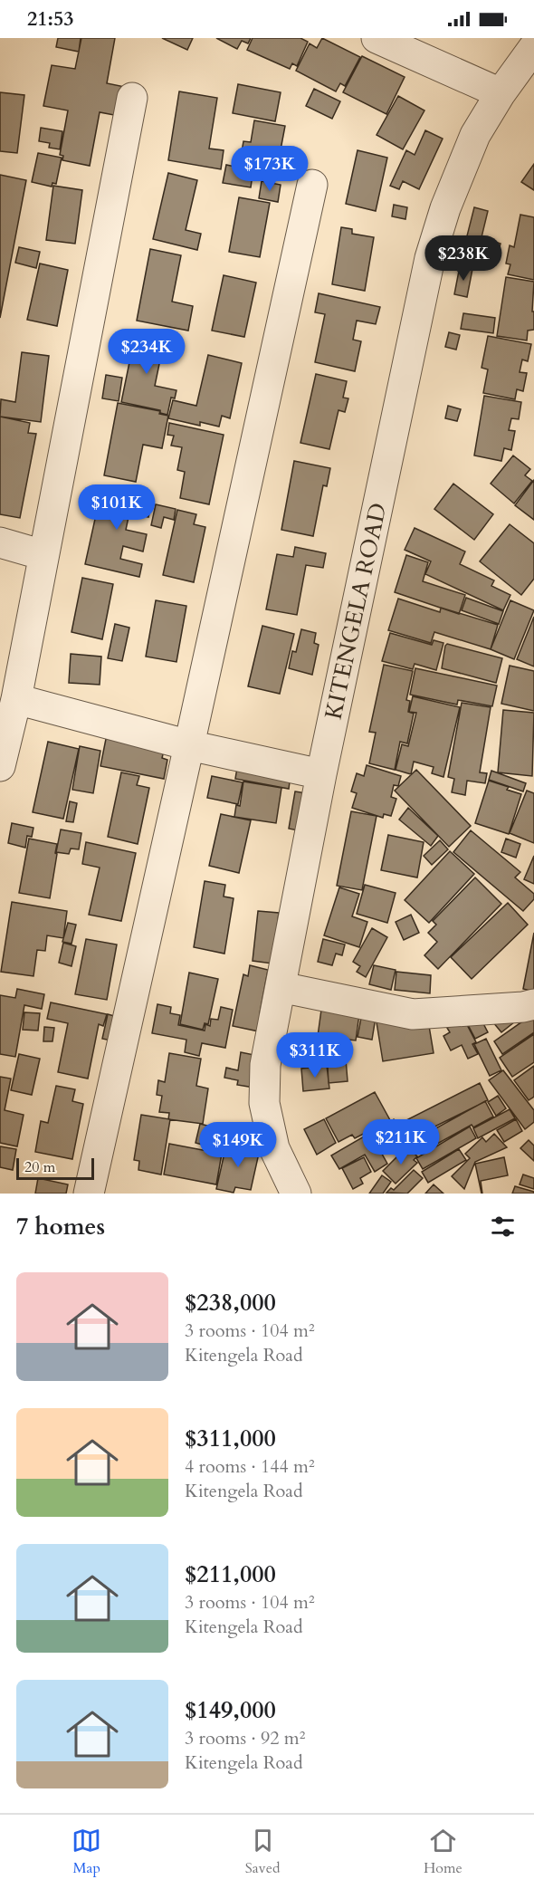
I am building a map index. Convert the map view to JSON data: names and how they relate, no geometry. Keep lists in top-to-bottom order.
{
  "streets": {
    "street": ["KITENGELA ROAD"]
  },
  "scale_bar": "20 m",
  "page": {
    "status": "21:53",
    "price": [
      "$173K",
      "$238K",
      "$234K",
      "$101K",
      "$311K",
      "$211K",
      "$149K"
    ],
    "scale": "20 m",
    "heading": "7 homes",
    "list": [
      {
        "name": "$238,000",
        "note": "3 rooms · 104 m² · Kitengela Road"
      },
      {
        "name": "$311,000",
        "note": "4 rooms · 144 m² · Kitengela Road"
      },
      {
        "name": "$211,000",
        "note": "3 rooms · 104 m² · Kitengela Road"
      },
      {
        "name": "$149,000",
        "note": "3 rooms · 92 m² · Kitengela Road"
      }
    ],
    "tabs": ["Map", "Saved", "Home"]
  }
}
